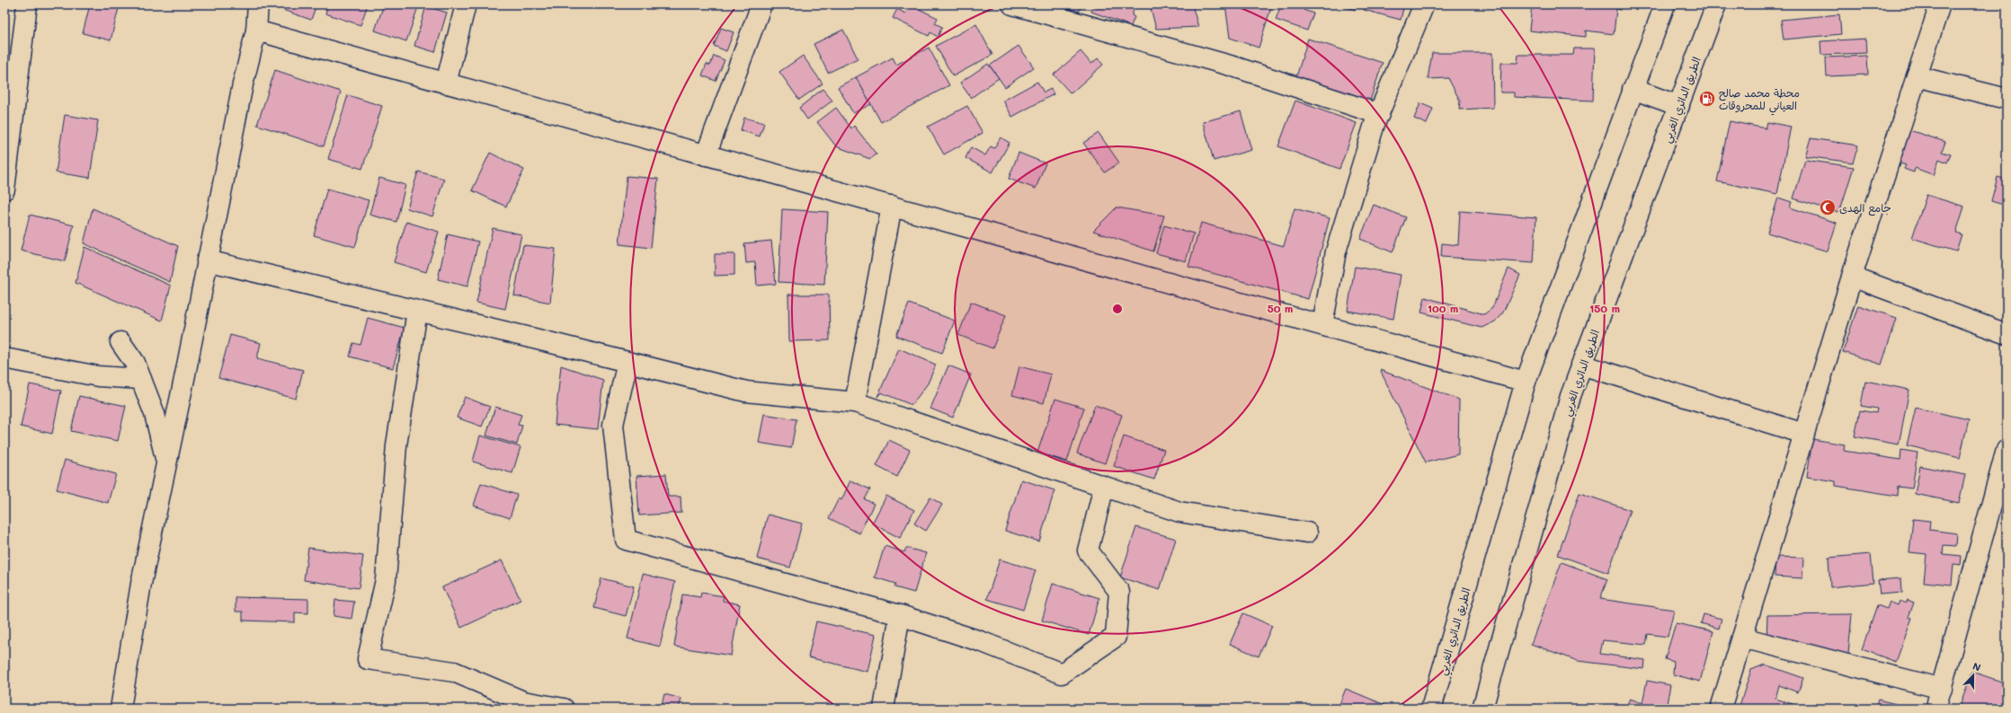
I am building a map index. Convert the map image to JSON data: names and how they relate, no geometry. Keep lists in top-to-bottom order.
{
  "streets": {
    "street": ["الطريق الدائري الغربي"]
  },
  "places": {
    "fuel station": ["محطة محمد صالح العياني للمحروقات"],
    "mosque": ["جامع الهدى"]
  },
  "north": "top",
  "rings": ["50 m", "100 m", "150 m"]
}
